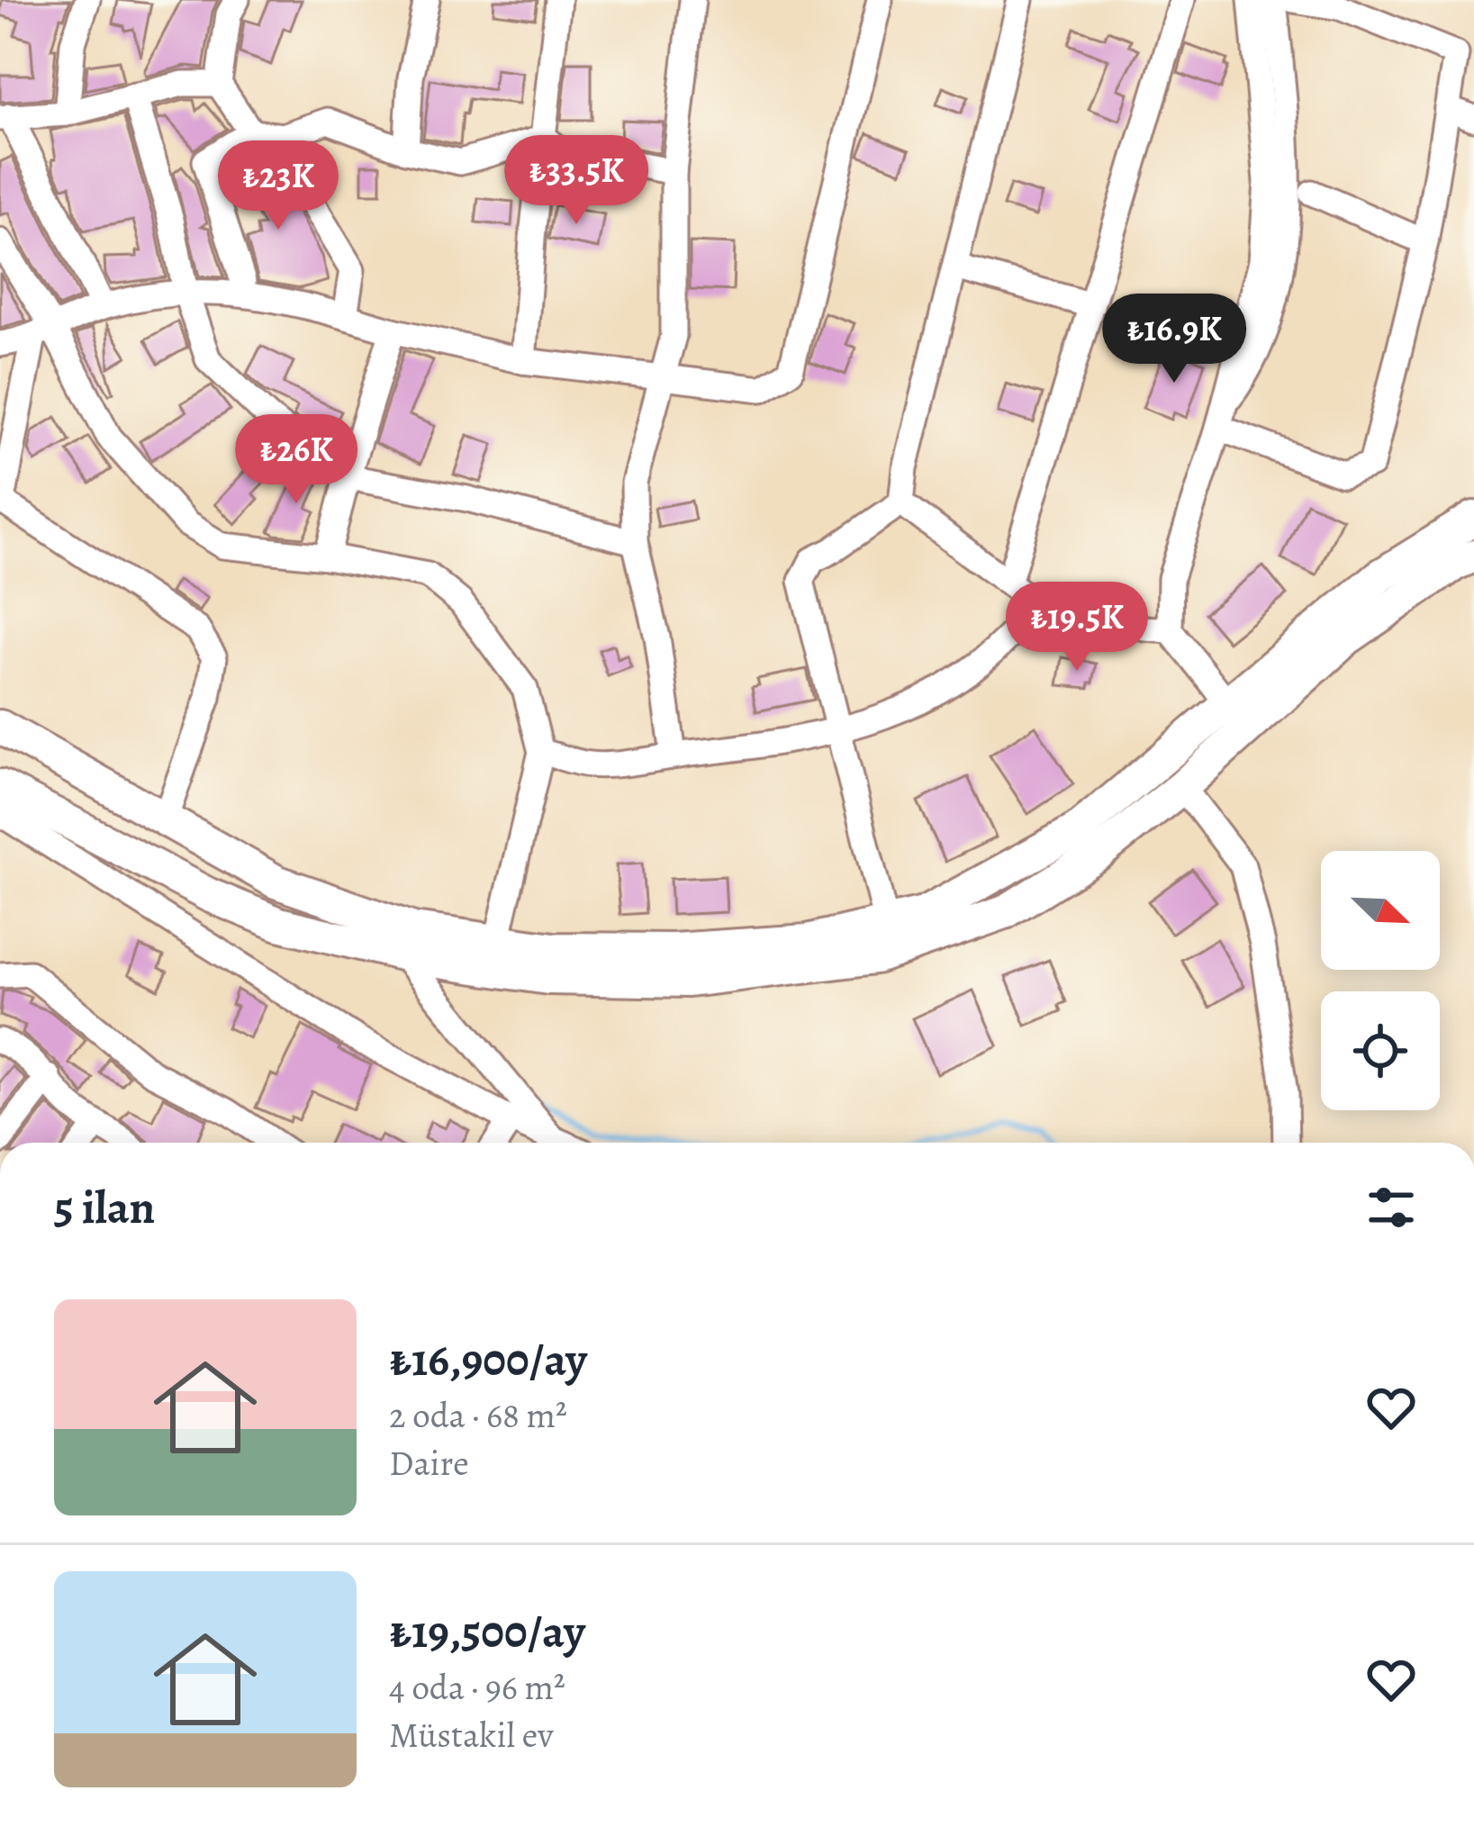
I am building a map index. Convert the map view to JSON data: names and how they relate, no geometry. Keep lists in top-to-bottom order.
{
  "north": "bottom right",
  "page": {
    "price": [
      "₺33.5K",
      "₺23K",
      "₺16.9K",
      "₺26K",
      "₺19.5K"
    ],
    "heading": "5 ilan",
    "list": [
      {
        "name": "₺16,900/ay",
        "note": "2 oda · 68 m² · Daire"
      },
      {
        "name": "₺19,500/ay",
        "note": "4 oda · 96 m² · Müstakil ev"
      }
    ]
  }
}
